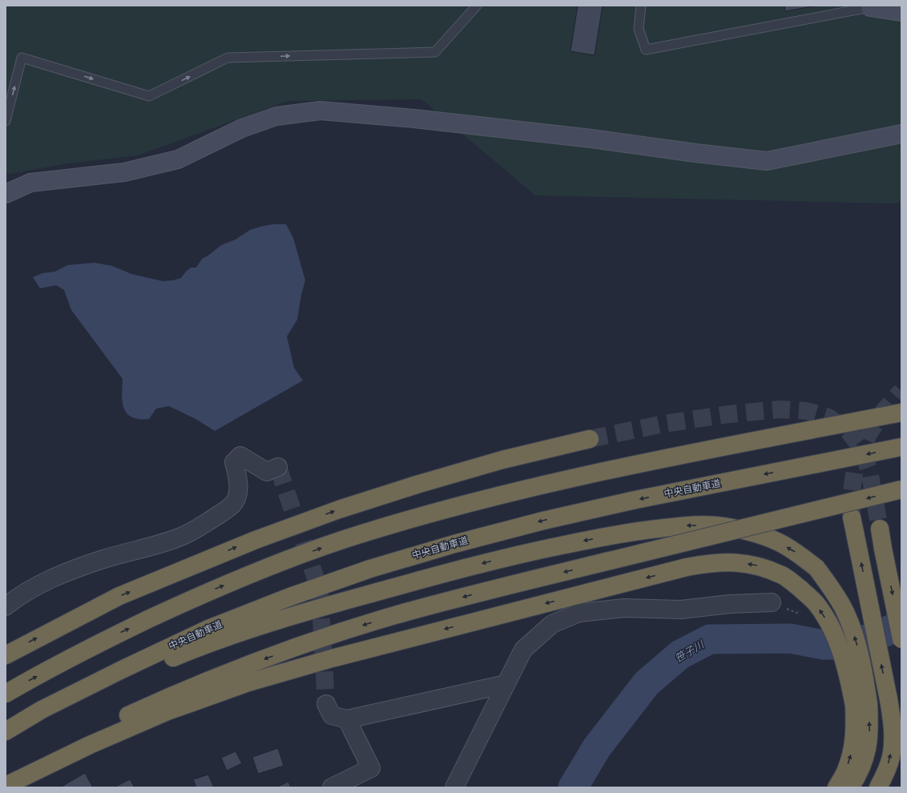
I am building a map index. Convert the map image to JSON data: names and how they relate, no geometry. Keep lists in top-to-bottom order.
{
  "streets": {
    "highway": ["中央自動車道"]
  },
  "water": ["笹子川"]
}
